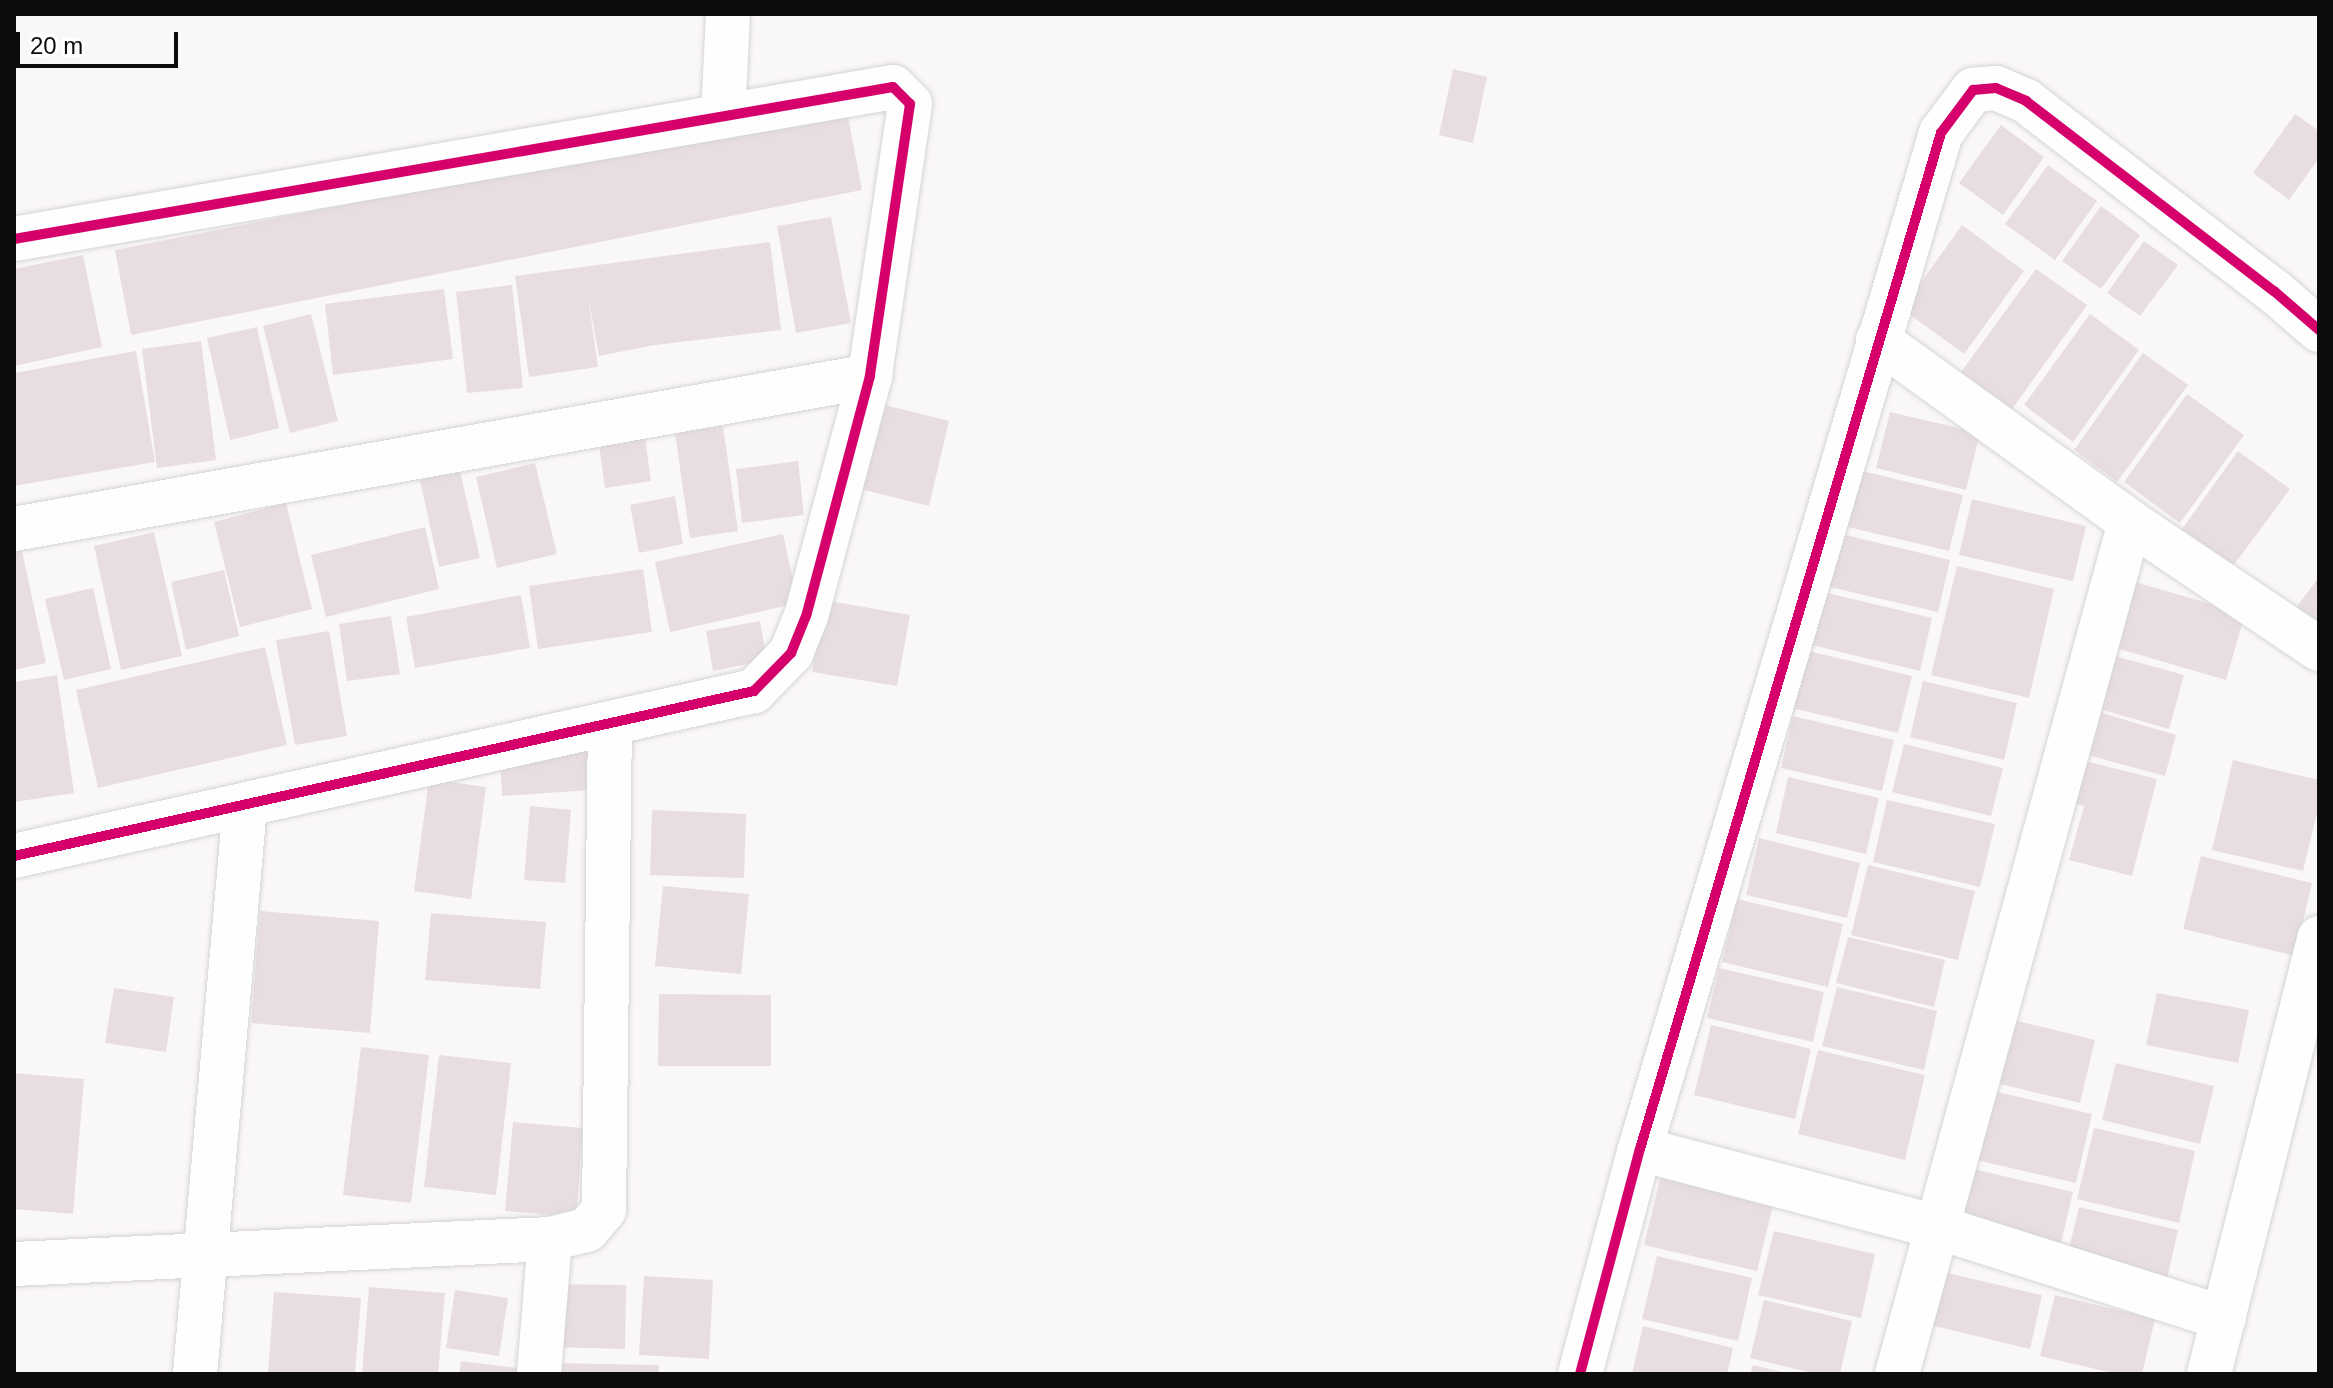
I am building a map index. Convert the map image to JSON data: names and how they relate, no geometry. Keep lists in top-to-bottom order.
{
  "scale_bar": "20 m"
}
